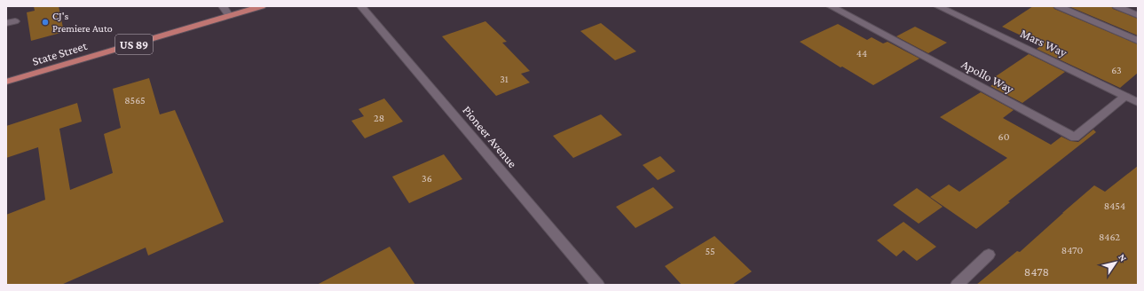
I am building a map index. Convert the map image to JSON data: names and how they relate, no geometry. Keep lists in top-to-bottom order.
{
  "streets": {
    "main road": ["US 89", "State Street"],
    "street": ["Mars Way", "Apollo Way", "Pioneer Avenue"]
  },
  "crossings": [
    ["Mars Way", "Apollo Way"]
  ],
  "places": ["CJ's Premiere Auto"],
  "house_numbers": [
    "44",
    "63",
    "31",
    "8565",
    "28",
    "60",
    "36",
    "8454",
    "8462",
    "8470",
    "55",
    "8478"
  ],
  "north": "top right"
}
